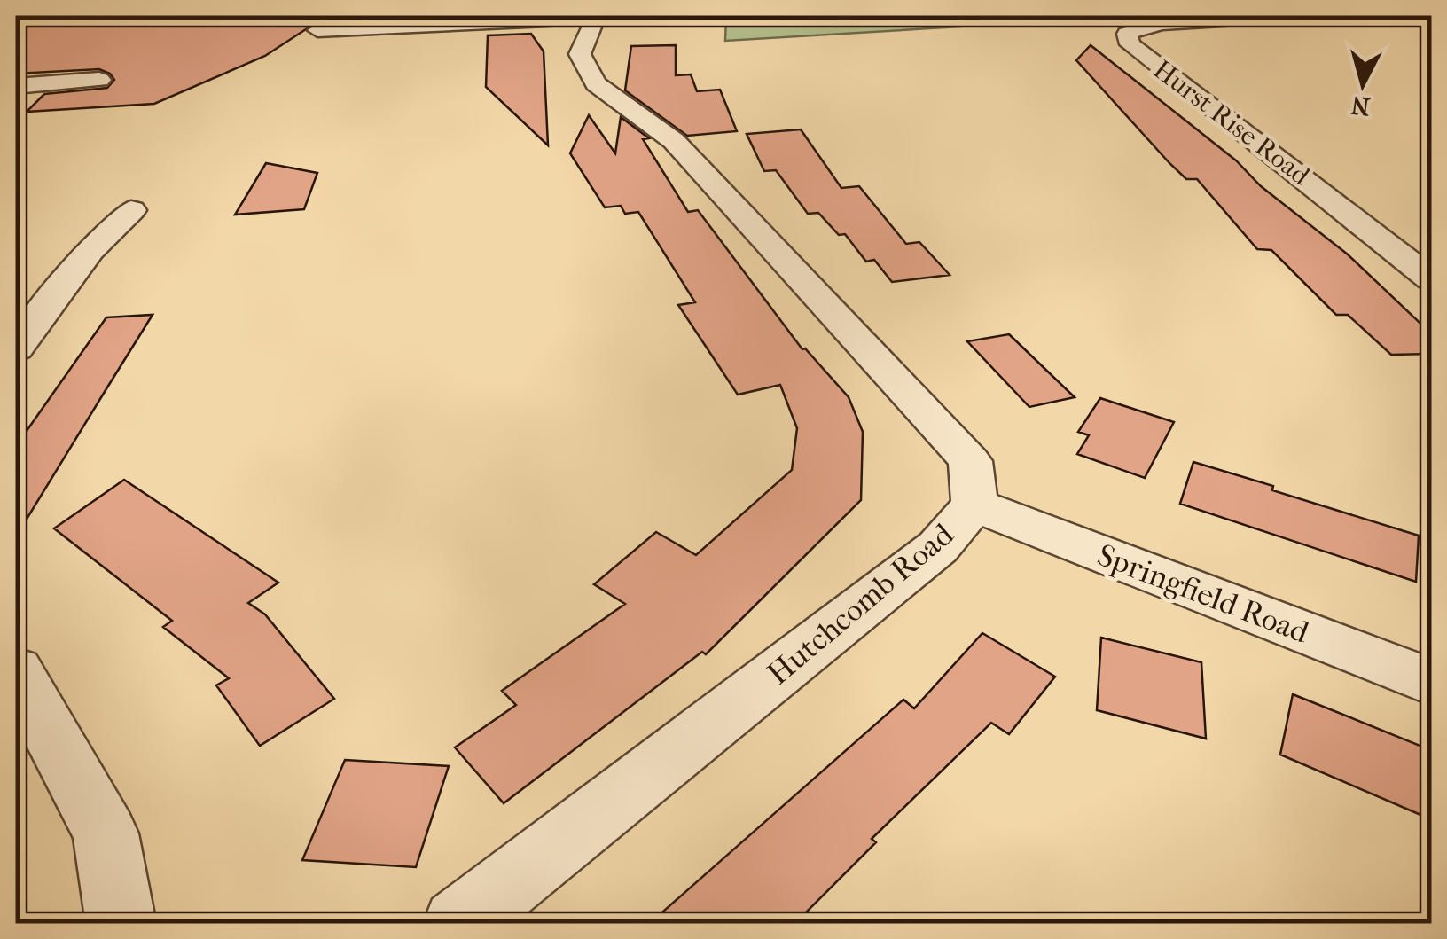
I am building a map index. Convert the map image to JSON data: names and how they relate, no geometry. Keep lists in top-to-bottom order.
{
  "streets": {
    "street": ["Hurst Rise Road", "Springfield Road", "Hutchcomb Road"]
  },
  "crossings": [
    ["Springfield Road", "Hutchcomb Road"]
  ],
  "north": "bottom"
}
